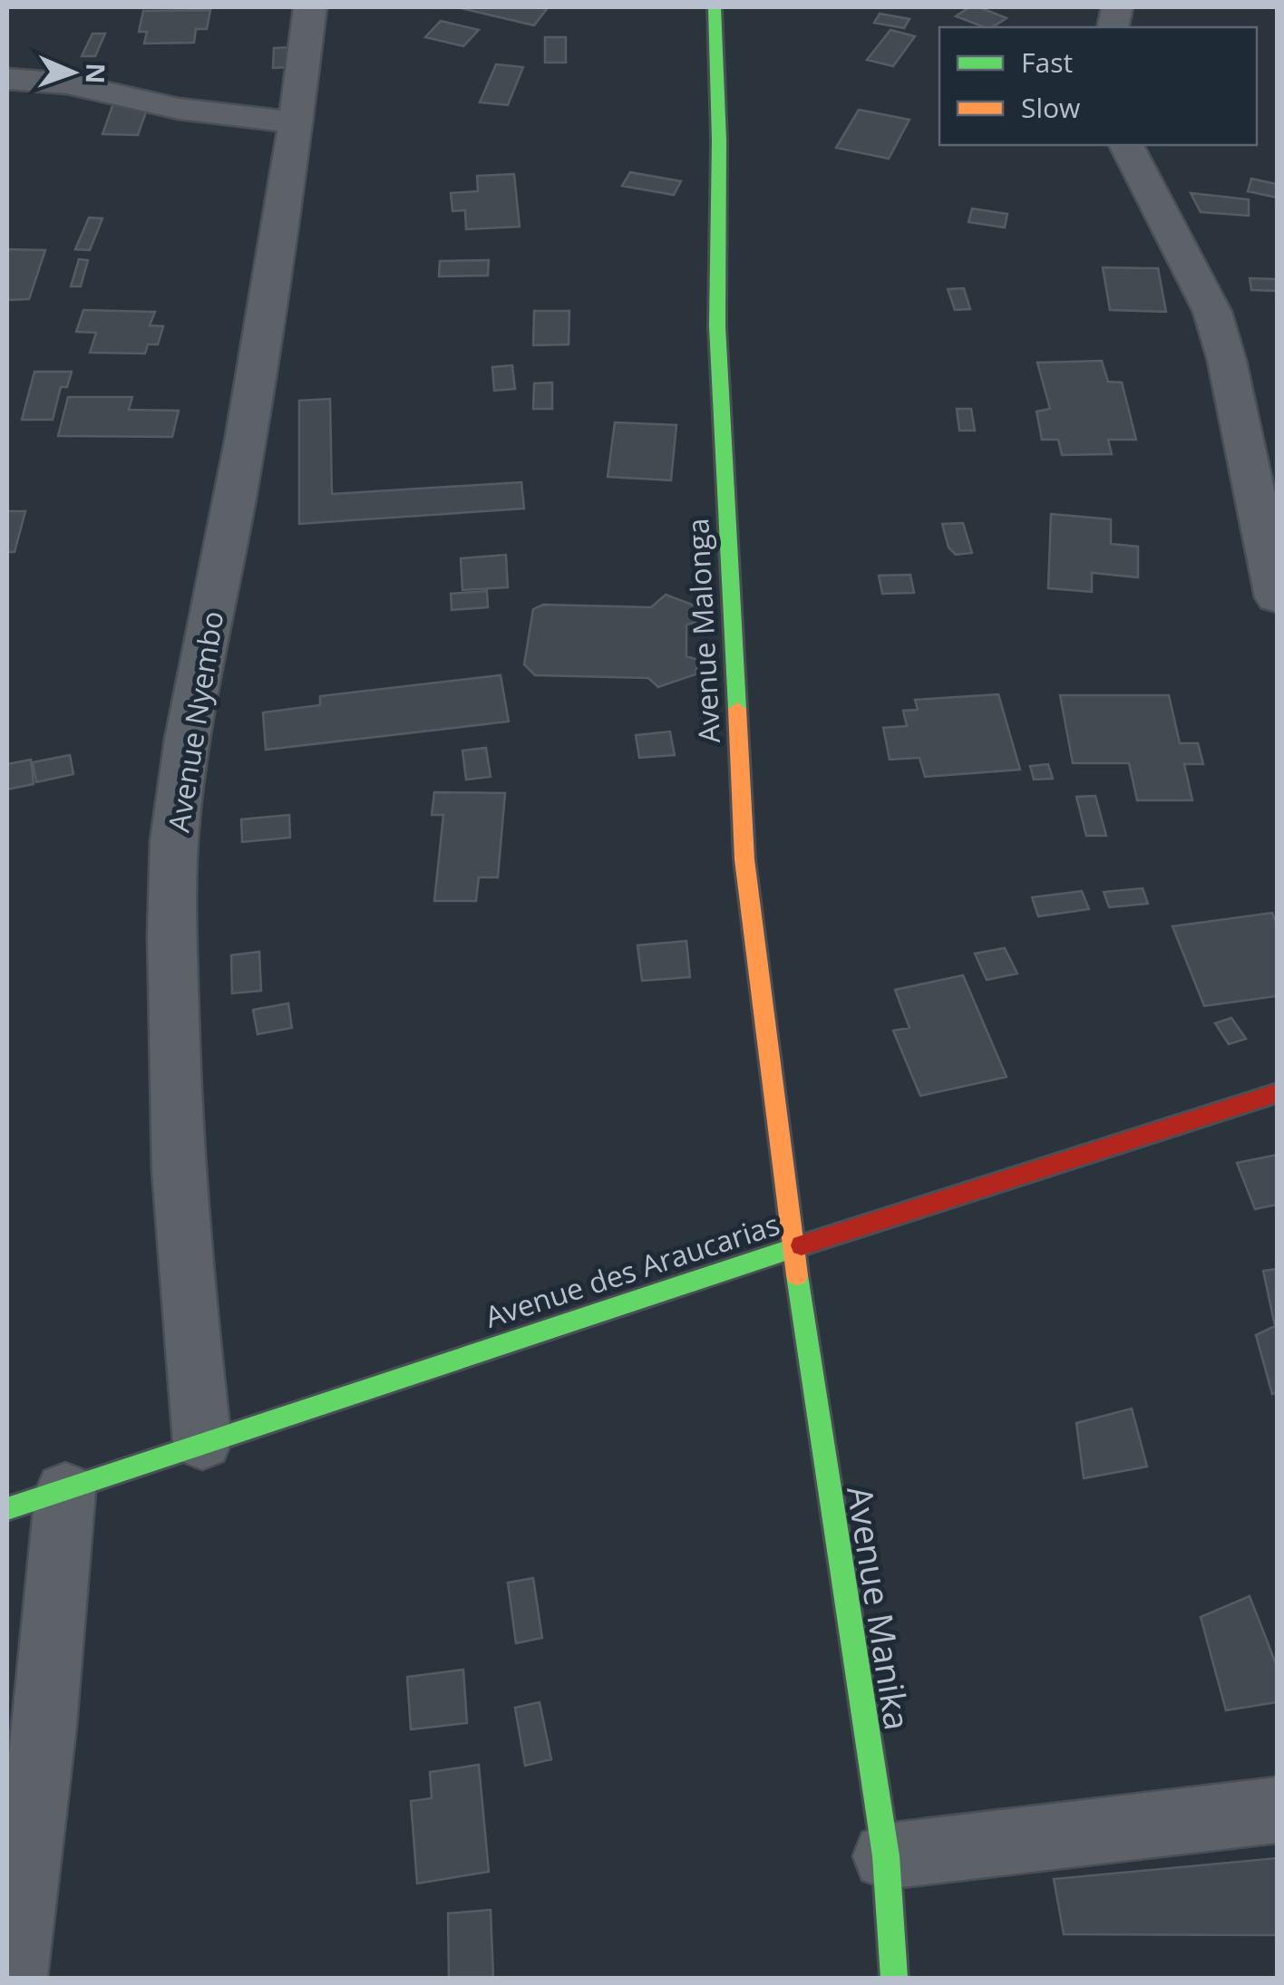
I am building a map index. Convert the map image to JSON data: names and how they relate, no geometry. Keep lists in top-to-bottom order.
{
  "streets": {
    "street": [
      "Avenue Malonga",
      "Avenue Nyembo",
      "Avenue des Araucarias",
      "Avenue Manika"
    ]
  },
  "crossings": [
    ["Avenue Malonga", "Avenue des Araucarias"],
    ["Avenue Malonga", "Avenue Manika"],
    ["Avenue Nyembo", "Avenue des Araucarias"],
    ["Avenue des Araucarias", "Avenue Manika"]
  ],
  "legend": ["Fast", "Slow"],
  "north": "right"
}
